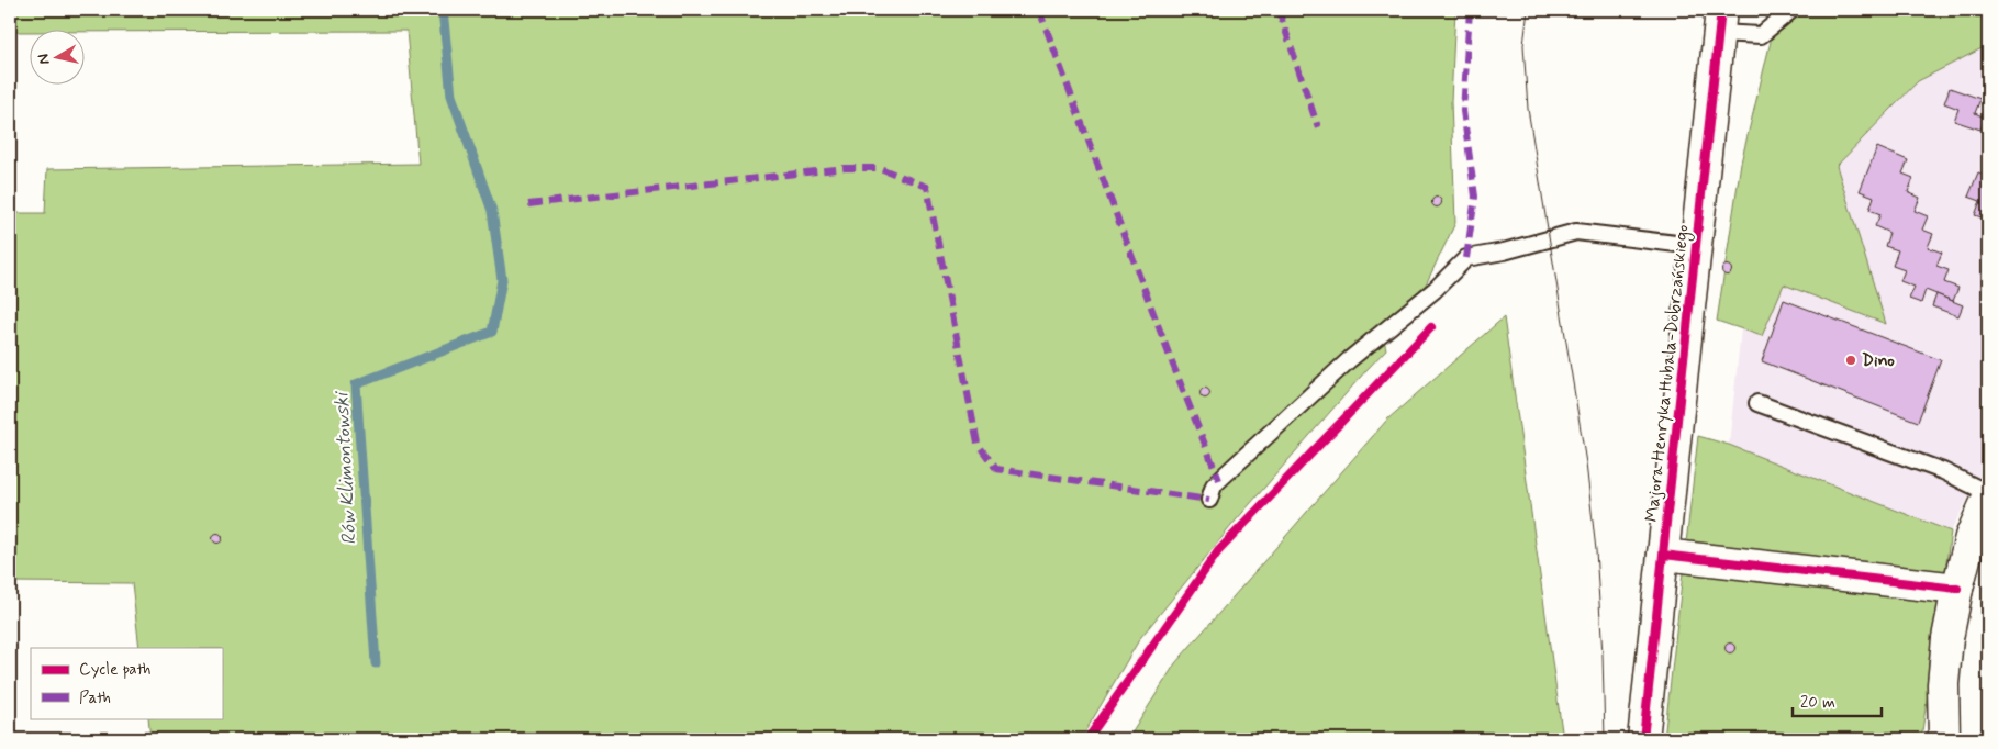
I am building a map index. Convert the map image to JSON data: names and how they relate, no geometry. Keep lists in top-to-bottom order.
{
  "streets": {
    "street": ["Majora Henryka Hubala-Dobrzańskiego"]
  },
  "water": ["Rów Klimontowski"],
  "places": ["Dino"],
  "legend": ["Cycle path", "Path"],
  "scale_bar": "20 m",
  "north": "left"
}
